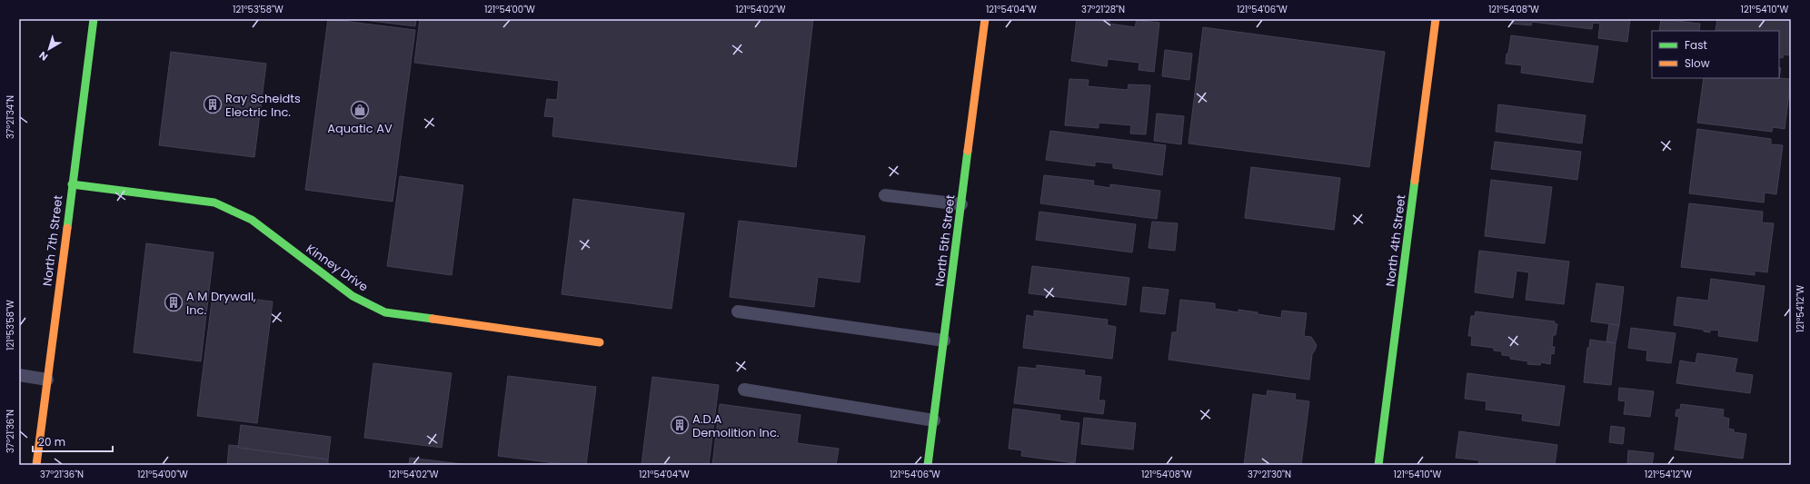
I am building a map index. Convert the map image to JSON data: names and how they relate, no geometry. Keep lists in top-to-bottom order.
{
  "streets": {
    "street": [
      "North 7th Street",
      "North 5th Street",
      "North 4th Street",
      "Kinney Drive"
    ]
  },
  "crossings": [
    ["North 7th Street", "Kinney Drive"]
  ],
  "places": {
    "building": ["Ray Scheidts Electric Inc.", "A M Drywall, Inc.", "A.D.A Demolition Inc."],
    "shop": ["Aquatic AV"]
  },
  "legend": ["Fast", "Slow"],
  "scale_bar": "20 m",
  "north": "bottom left",
  "coordinates": [
    "121°53'58\"W",
    "121°54'00\"W",
    "121°54'02\"W",
    "121°54'04\"W",
    "37°21'28\"N",
    "121°54'06\"W",
    "121°54'08\"W",
    "121°54'10\"W",
    "37°21'34\"N",
    "121°54'12\"W",
    "37°21'36\"N",
    "37°21'30\"N"
  ]
}
